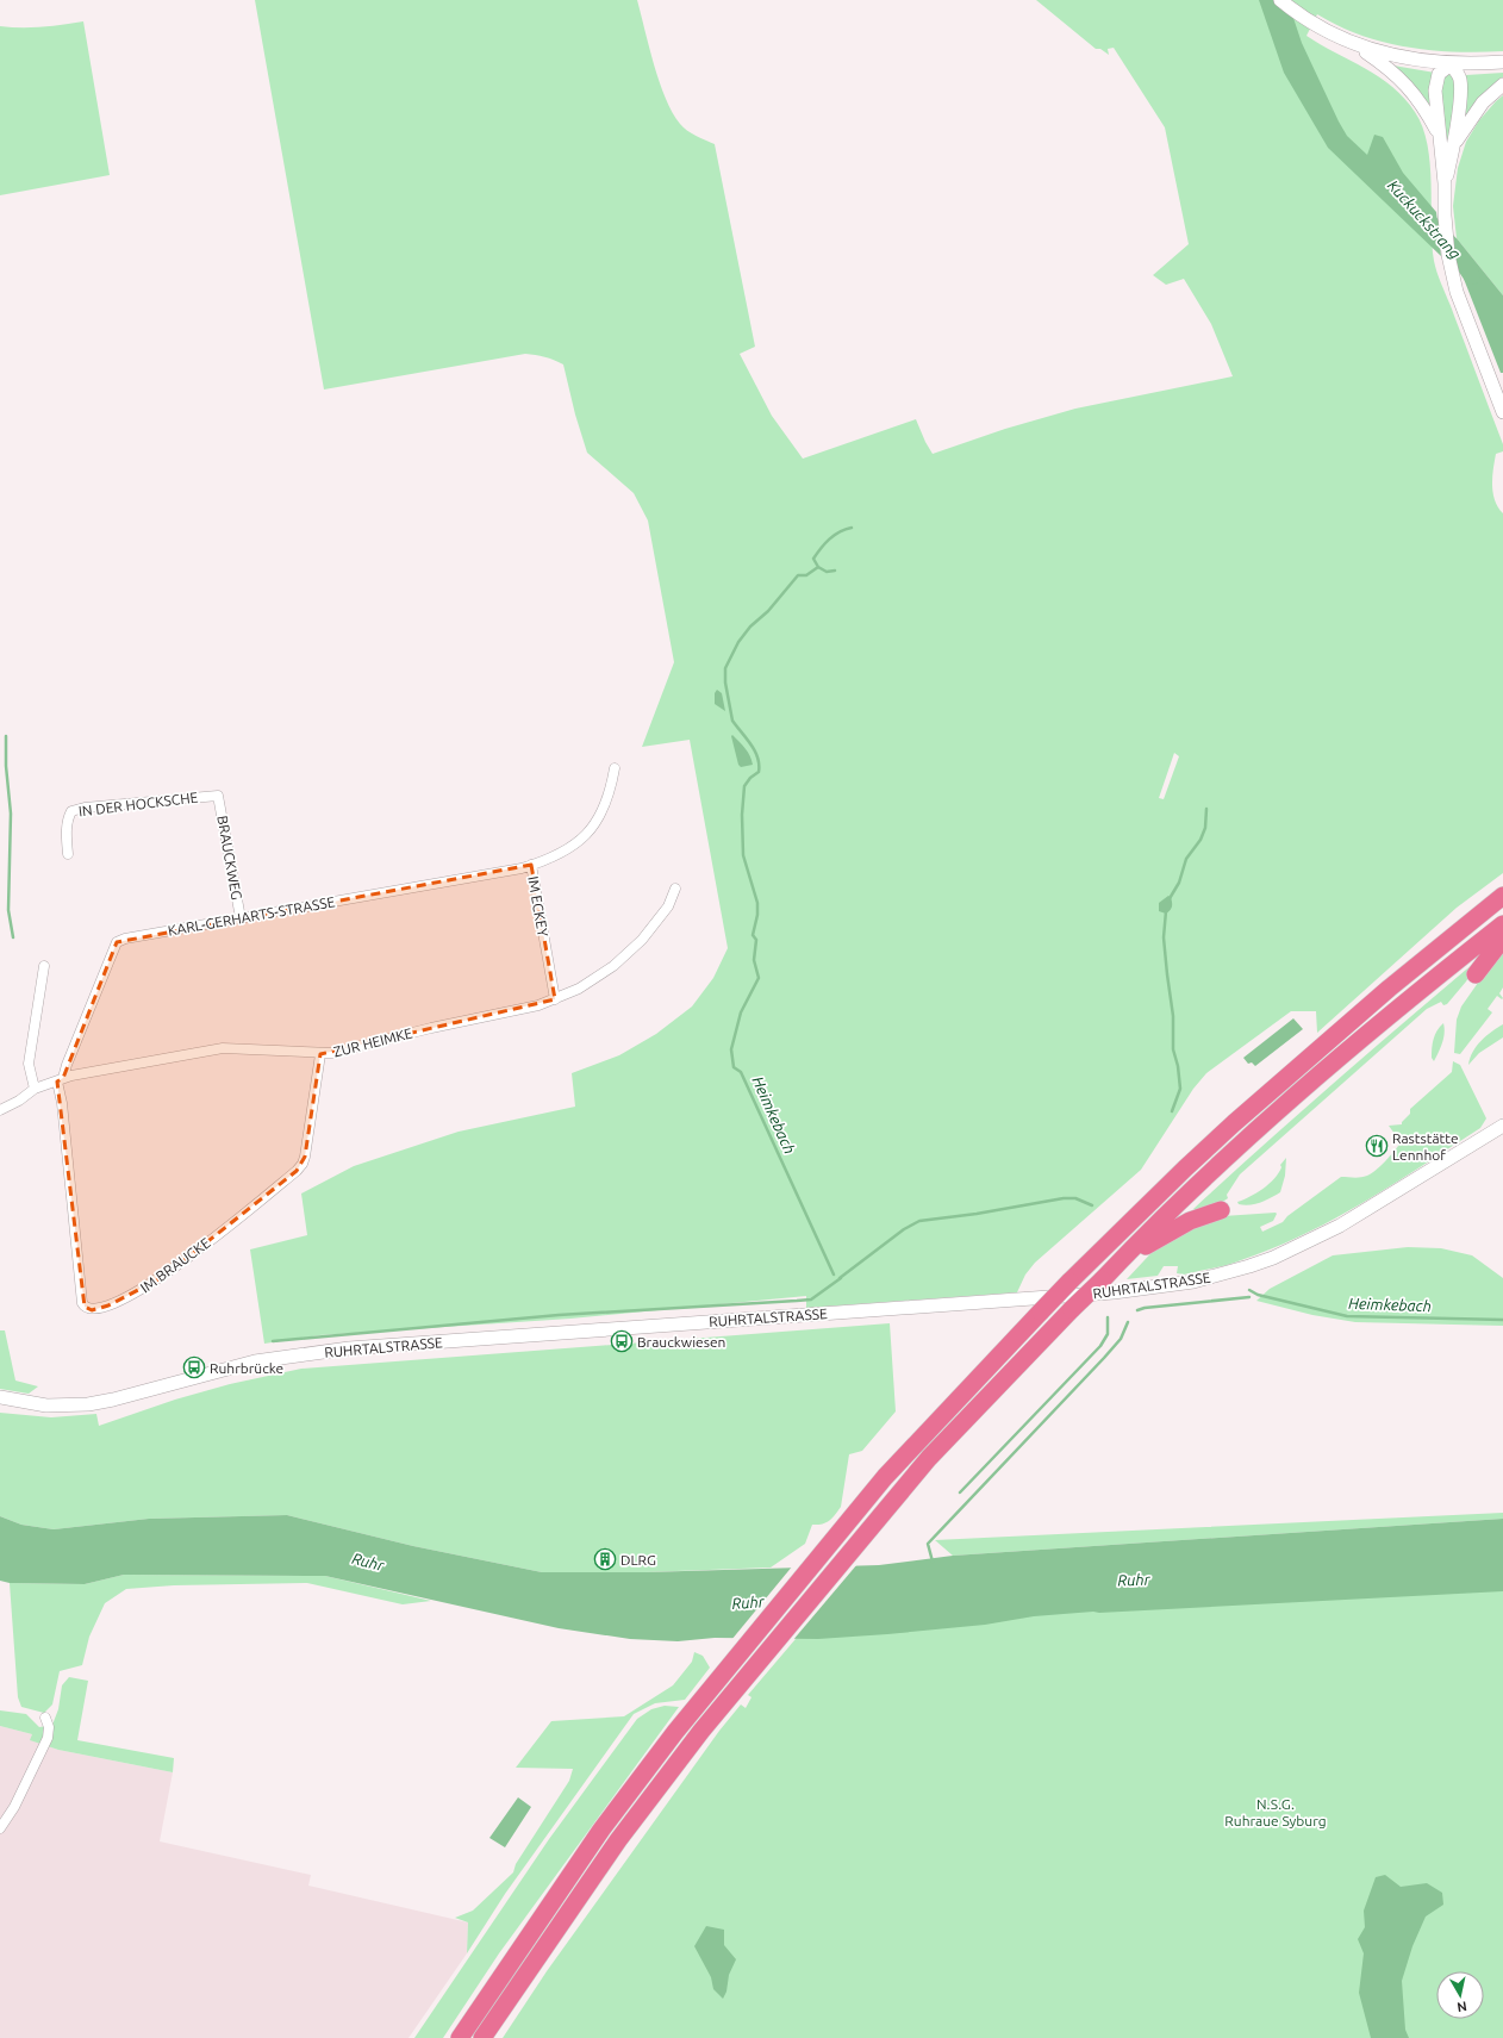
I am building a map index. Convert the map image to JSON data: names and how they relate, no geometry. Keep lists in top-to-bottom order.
{
  "streets": {
    "main road": ["RUHRTALSTRASSE"],
    "street": [
      "IN DER HOCKSCHE",
      "BRAUCKWEG",
      "IM ECKEY",
      "KARL-GERHARTS-STRASSE",
      "ZUR HEIMKE",
      "IM BRAUCKE"
    ]
  },
  "crossings": [
    ["IN DER HOCKSCHE", "BRAUCKWEG"],
    ["BRAUCKWEG", "KARL-GERHARTS-STRASSE"],
    ["IM ECKEY", "KARL-GERHARTS-STRASSE"],
    ["IM ECKEY", "ZUR HEIMKE"],
    ["KARL-GERHARTS-STRASSE", "ZUR HEIMKE"],
    ["KARL-GERHARTS-STRASSE", "IM BRAUCKE"],
    ["ZUR HEIMKE", "IM BRAUCKE"]
  ],
  "water": ["Kuckuckstrang", "Heimkebach", "Ruhr"],
  "parks": ["N.S.G. Ruhraue Syburg"],
  "places": {
    "restaurant": ["Raststätte Lennhof"],
    "bus stop": ["Brauckwiesen", "Ruhrbrücke"],
    "building": ["DLRG"]
  },
  "north": "bottom"
}
